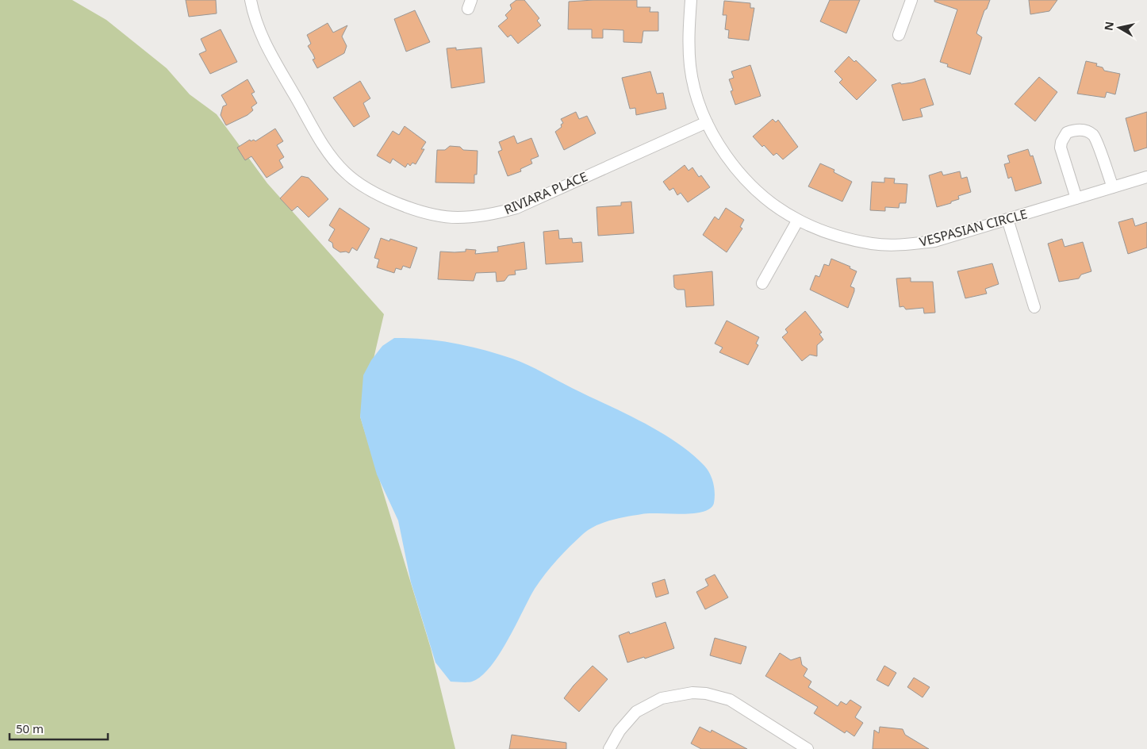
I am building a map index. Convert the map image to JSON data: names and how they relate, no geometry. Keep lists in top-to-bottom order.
{
  "streets": {
    "street": ["RIVIARA PLACE", "VESPASIAN CIRCLE"]
  },
  "crossings": [
    ["RIVIARA PLACE", "VESPASIAN CIRCLE"]
  ],
  "scale_bar": "50 m",
  "north": "left"
}
